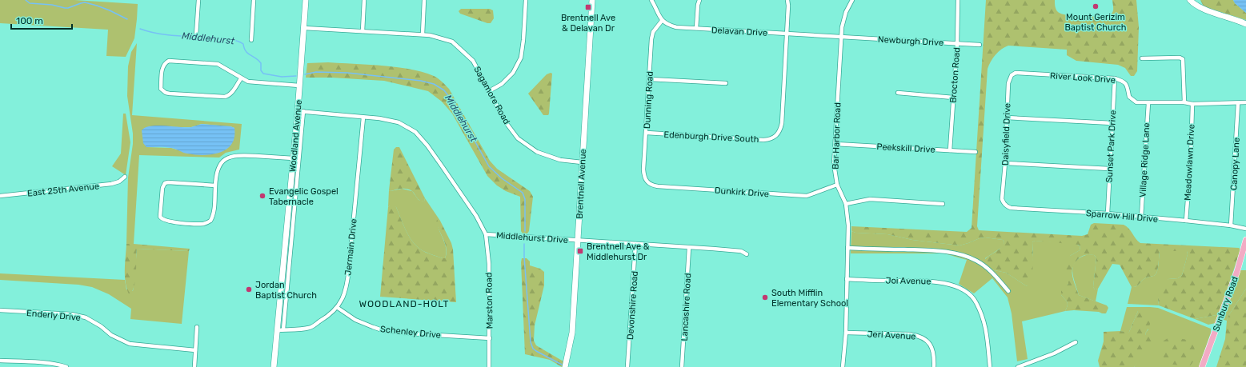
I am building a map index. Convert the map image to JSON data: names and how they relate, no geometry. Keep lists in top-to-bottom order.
{
  "streets": {
    "main road": ["Sunbury Road"],
    "street": [
      "Delavan Drive",
      "Newburgh Drive",
      "Brocton Road",
      "River Look Drive",
      "Sagamore Road",
      "Dunning Road",
      "Daisyfield Drive",
      "Woodland Avenue",
      "Bar Harbor Road",
      "Edenburgh Drive South",
      "Sunset Park Drive",
      "Peekskill Drive",
      "Village Ridge Lane",
      "Meadowlawn Drive",
      "Canopy Lane",
      "Brentnell Avenue",
      "East 25th Avenue",
      "Dunkirk Drive",
      "Sparrow Hill Drive",
      "Middlehurst Drive",
      "Jermain Drive",
      "Joi Avenue",
      "Marston Road",
      "Devonshire Road",
      "Lancashire Road",
      "Enderly Drive",
      "Schenley Drive",
      "Jeri Avenue"
    ]
  },
  "crossings": [
    ["Delavan Drive", "Newburgh Drive"],
    ["Delavan Drive", "Dunning Road"],
    ["Delavan Drive", "Bar Harbor Road"],
    ["Delavan Drive", "Edenburgh Drive South"],
    ["Newburgh Drive", "Brocton Road"],
    ["Newburgh Drive", "Bar Harbor Road"],
    ["Brocton Road", "Peekskill Drive"],
    ["River Look Drive", "Daisyfield Drive"],
    ["River Look Drive", "Sunset Park Drive"],
    ["River Look Drive", "Village Ridge Lane"],
    ["Sagamore Road", "Woodland Avenue"],
    ["Sagamore Road", "Brentnell Avenue"],
    ["Dunning Road", "Edenburgh Drive South"],
    ["Dunning Road", "Dunkirk Drive"],
    ["Daisyfield Drive", "Sparrow Hill Drive"],
    ["Woodland Avenue", "Middlehurst Drive"],
    ["Woodland Avenue", "Jermain Drive"],
    ["Bar Harbor Road", "Peekskill Drive"],
    ["Bar Harbor Road", "Dunkirk Drive"],
    ["Bar Harbor Road", "Joi Avenue"],
    ["Bar Harbor Road", "Jeri Avenue"],
    ["Sunset Park Drive", "Sparrow Hill Drive"],
    ["Village Ridge Lane", "Sparrow Hill Drive"],
    ["Meadowlawn Drive", "Sparrow Hill Drive"],
    ["Canopy Lane", "Sparrow Hill Drive"],
    ["Brentnell Avenue", "Middlehurst Drive"],
    ["Middlehurst Drive", "Jermain Drive"],
    ["Middlehurst Drive", "Marston Road"],
    ["Middlehurst Drive", "Devonshire Road"],
    ["Middlehurst Drive", "Lancashire Road"],
    ["Jermain Drive", "Schenley Drive"],
    ["Marston Road", "Schenley Drive"]
  ],
  "districts": ["WOODLAND-HOLT"],
  "water": ["Middlehurst"],
  "places": {
    "other": [
      "Mount Gerizim Baptist Church",
      "Evangelic Gospel Tabernacle",
      "Jordan Baptist Church",
      "South Mifflin Elementary School"
    ],
    "transit": ["Brentnell Ave & Delavan Dr", "Brentnell Ave & Middlehurst Dr"]
  },
  "scale_bar": "100 m"
}
